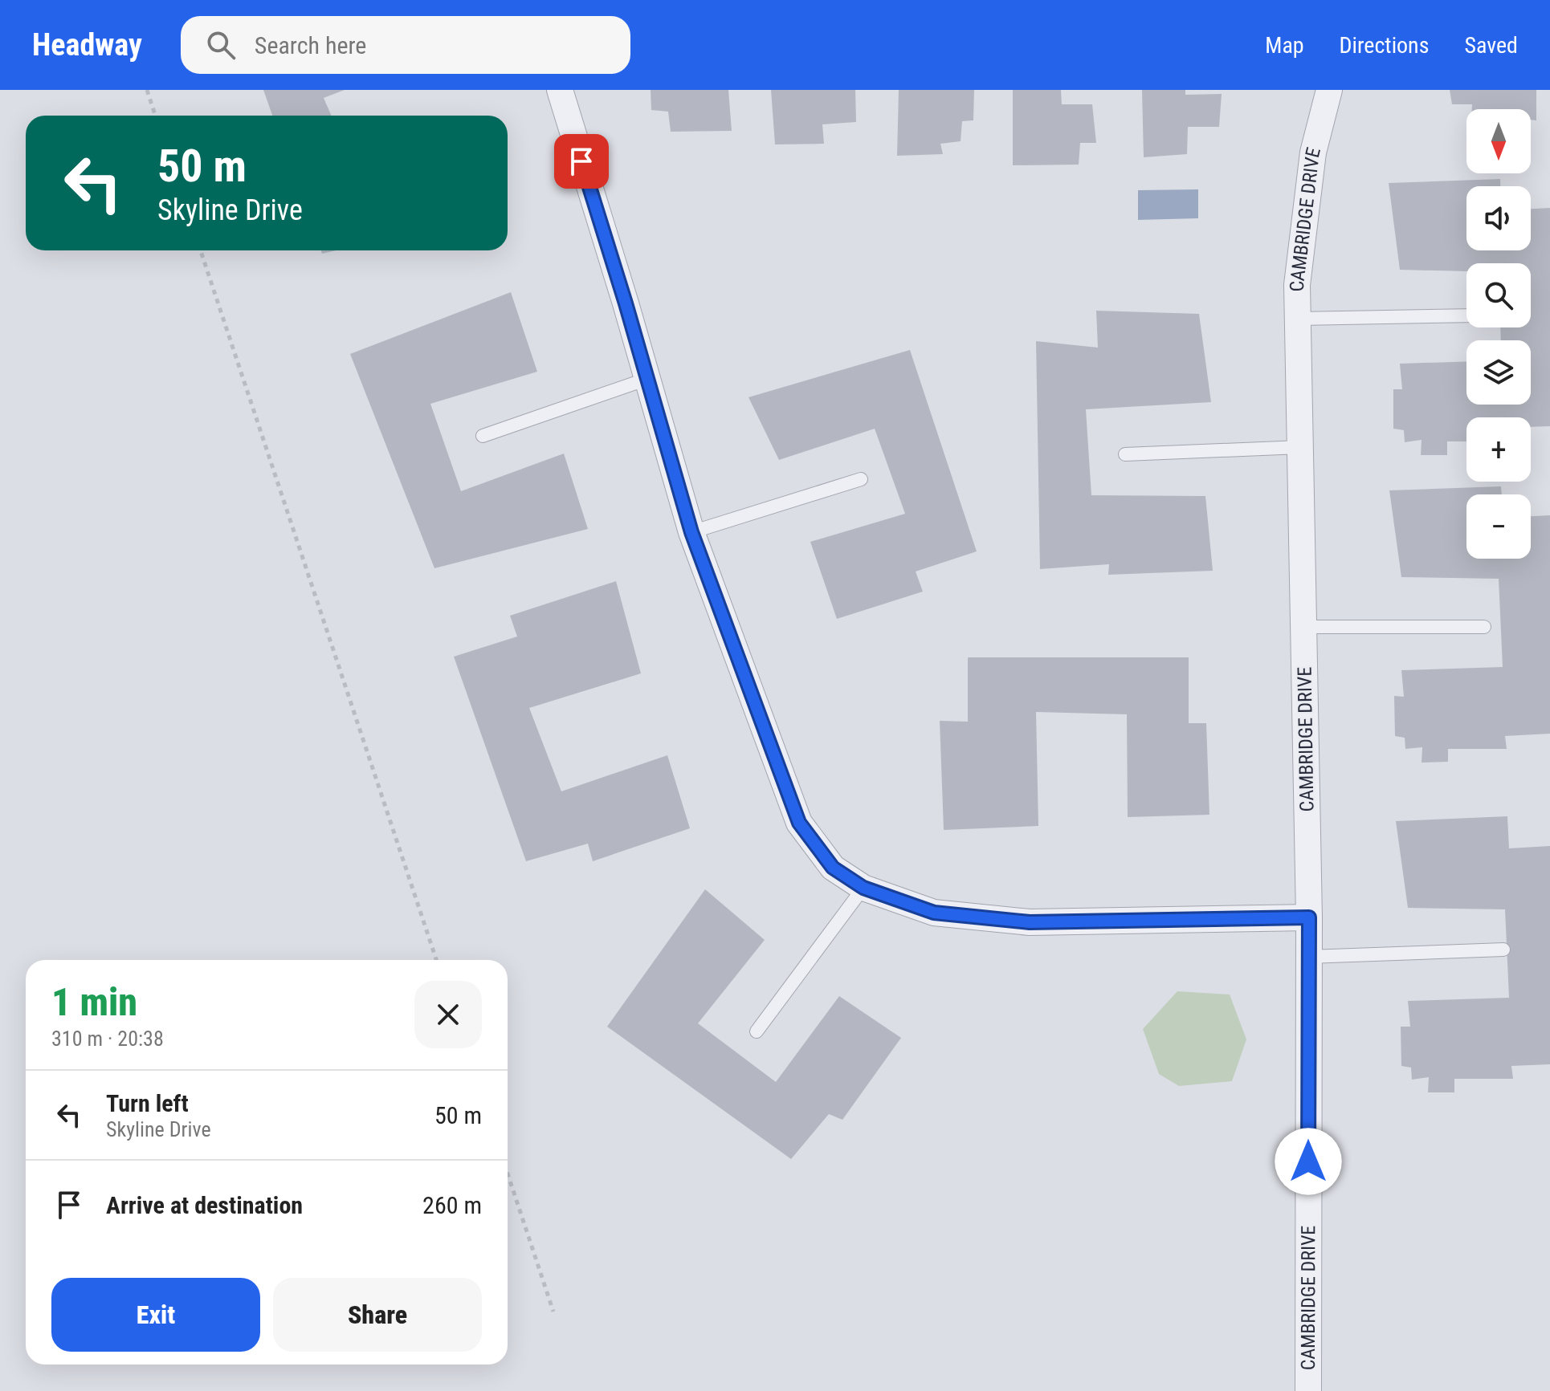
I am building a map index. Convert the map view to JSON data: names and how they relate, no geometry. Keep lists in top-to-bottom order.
{
  "streets": {
    "street": ["CAMBRIDGE DRIVE"]
  },
  "north": "bottom",
  "page": {
    "header": "Headway",
    "search": "Search here",
    "nav": ["Map", "Directions", "Saved"],
    "map_buttons": ["+", "−"],
    "turn": ["50 m", "Skyline Drive"],
    "heading": ["1 min", "310 m · 20:38"],
    "list": [
      {
        "name": "Turn left",
        "note": "Skyline Drive",
        "value": "50 m"
      },
      {
        "name": "Arrive at destination",
        "value": "260 m"
      }
    ],
    "buttons": ["Exit", "Share"]
  }
}
